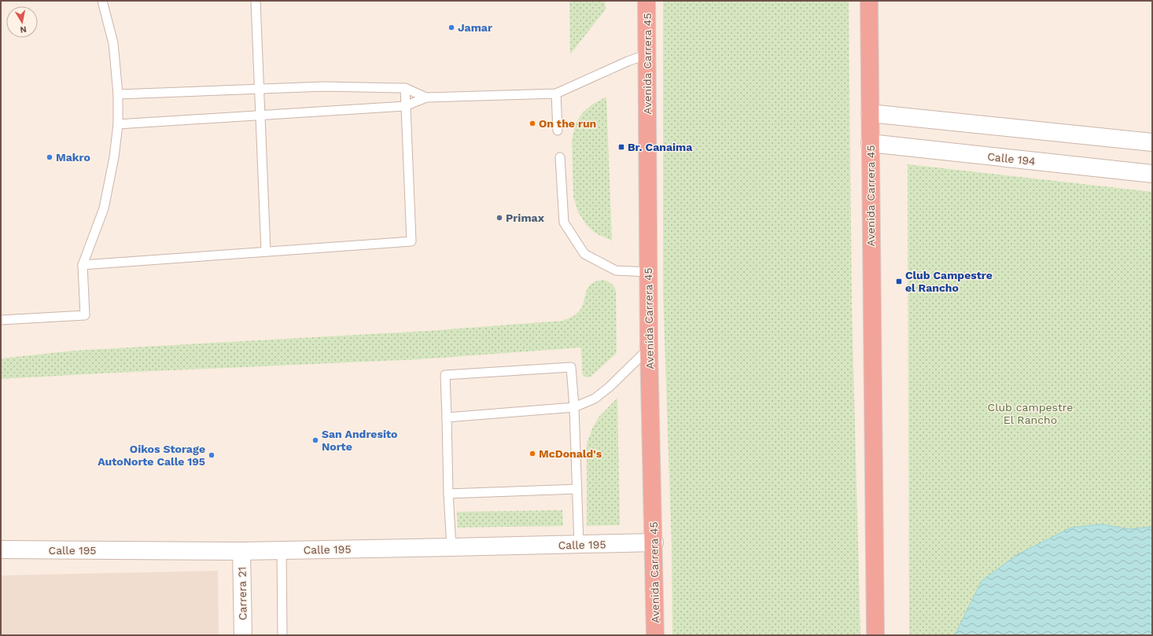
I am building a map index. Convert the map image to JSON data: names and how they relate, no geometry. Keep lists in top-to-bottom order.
{
  "streets": {
    "highway": ["Avenida Carrera 45"],
    "street": ["Calle 194", "Calle 195", "Carrera 21"]
  },
  "crossings": [
    ["Avenida Carrera 45", "Calle 194"],
    ["Avenida Carrera 45", "Calle 195"],
    ["Calle 195", "Carrera 21"]
  ],
  "parks": ["Club campestre El Rancho"],
  "places": {
    "other": [
      "Jamar",
      "On the run",
      "Makro",
      "Primax",
      "San Andresito Norte",
      "McDonald's",
      "Oikos Storage AutoNorte Calle 195"
    ],
    "transit": ["Br. Canaima", "Club Campestre el Rancho"]
  },
  "north": "bottom"
}
